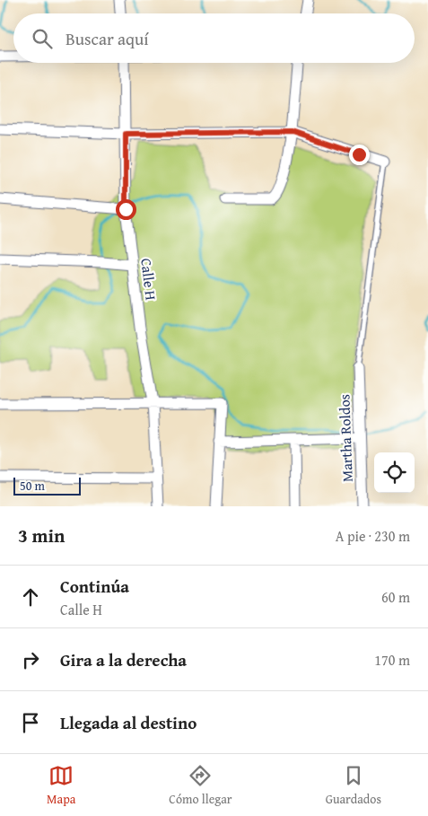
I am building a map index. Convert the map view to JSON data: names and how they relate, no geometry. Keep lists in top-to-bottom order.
{
  "streets": {
    "street": ["Calle H", "Martha Roldos"]
  },
  "scale_bar": "50 m",
  "page": {
    "search": "Buscar aquí",
    "scale": "50 m",
    "heading": ["3 min", "A pie · 230 m"],
    "list": [
      ["Continúa", "Calle H", "60 m"],
      ["Gira a la derecha", "170 m"],
      "Llegada al destino"
    ],
    "nav": ["Mapa", "Cómo llegar", "Guardados"]
  }
}
